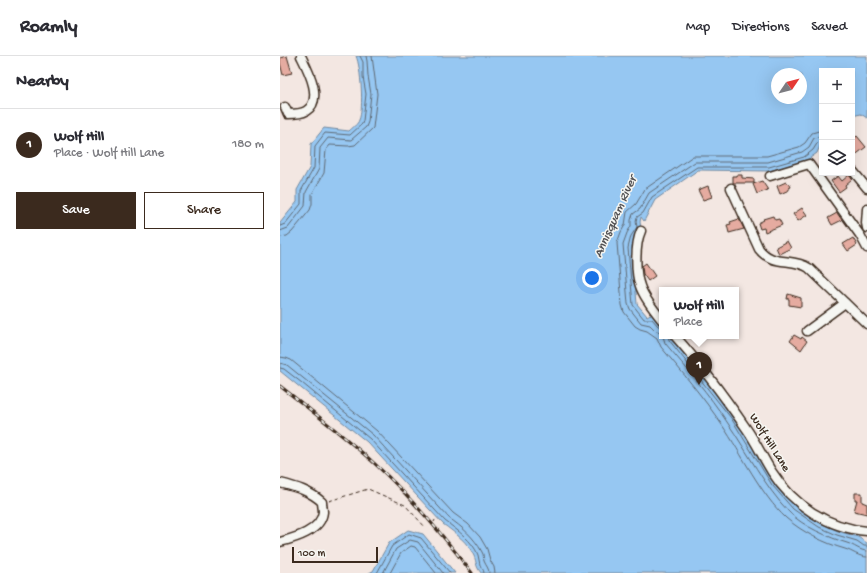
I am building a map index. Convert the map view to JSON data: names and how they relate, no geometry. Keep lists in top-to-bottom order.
{
  "streets": {
    "street": ["Wolf Hill Lane"]
  },
  "water": ["Annisquam River"],
  "scale_bar": "100 m",
  "north": "top right",
  "page": {
    "header": "Roamly",
    "nav": ["Map", "Directions", "Saved"],
    "heading": "Nearby",
    "map_buttons": ["+", "−"],
    "list": [
      {
        "mark": "1",
        "name": "Wolf Hill",
        "note": "Place · Wolf Hill Lane",
        "value": "180 m"
      }
    ],
    "buttons": ["Save", "Share"],
    "popup": ["Wolf Hill", "Place"],
    "pins": "1",
    "scale": "100 m"
  }
}
